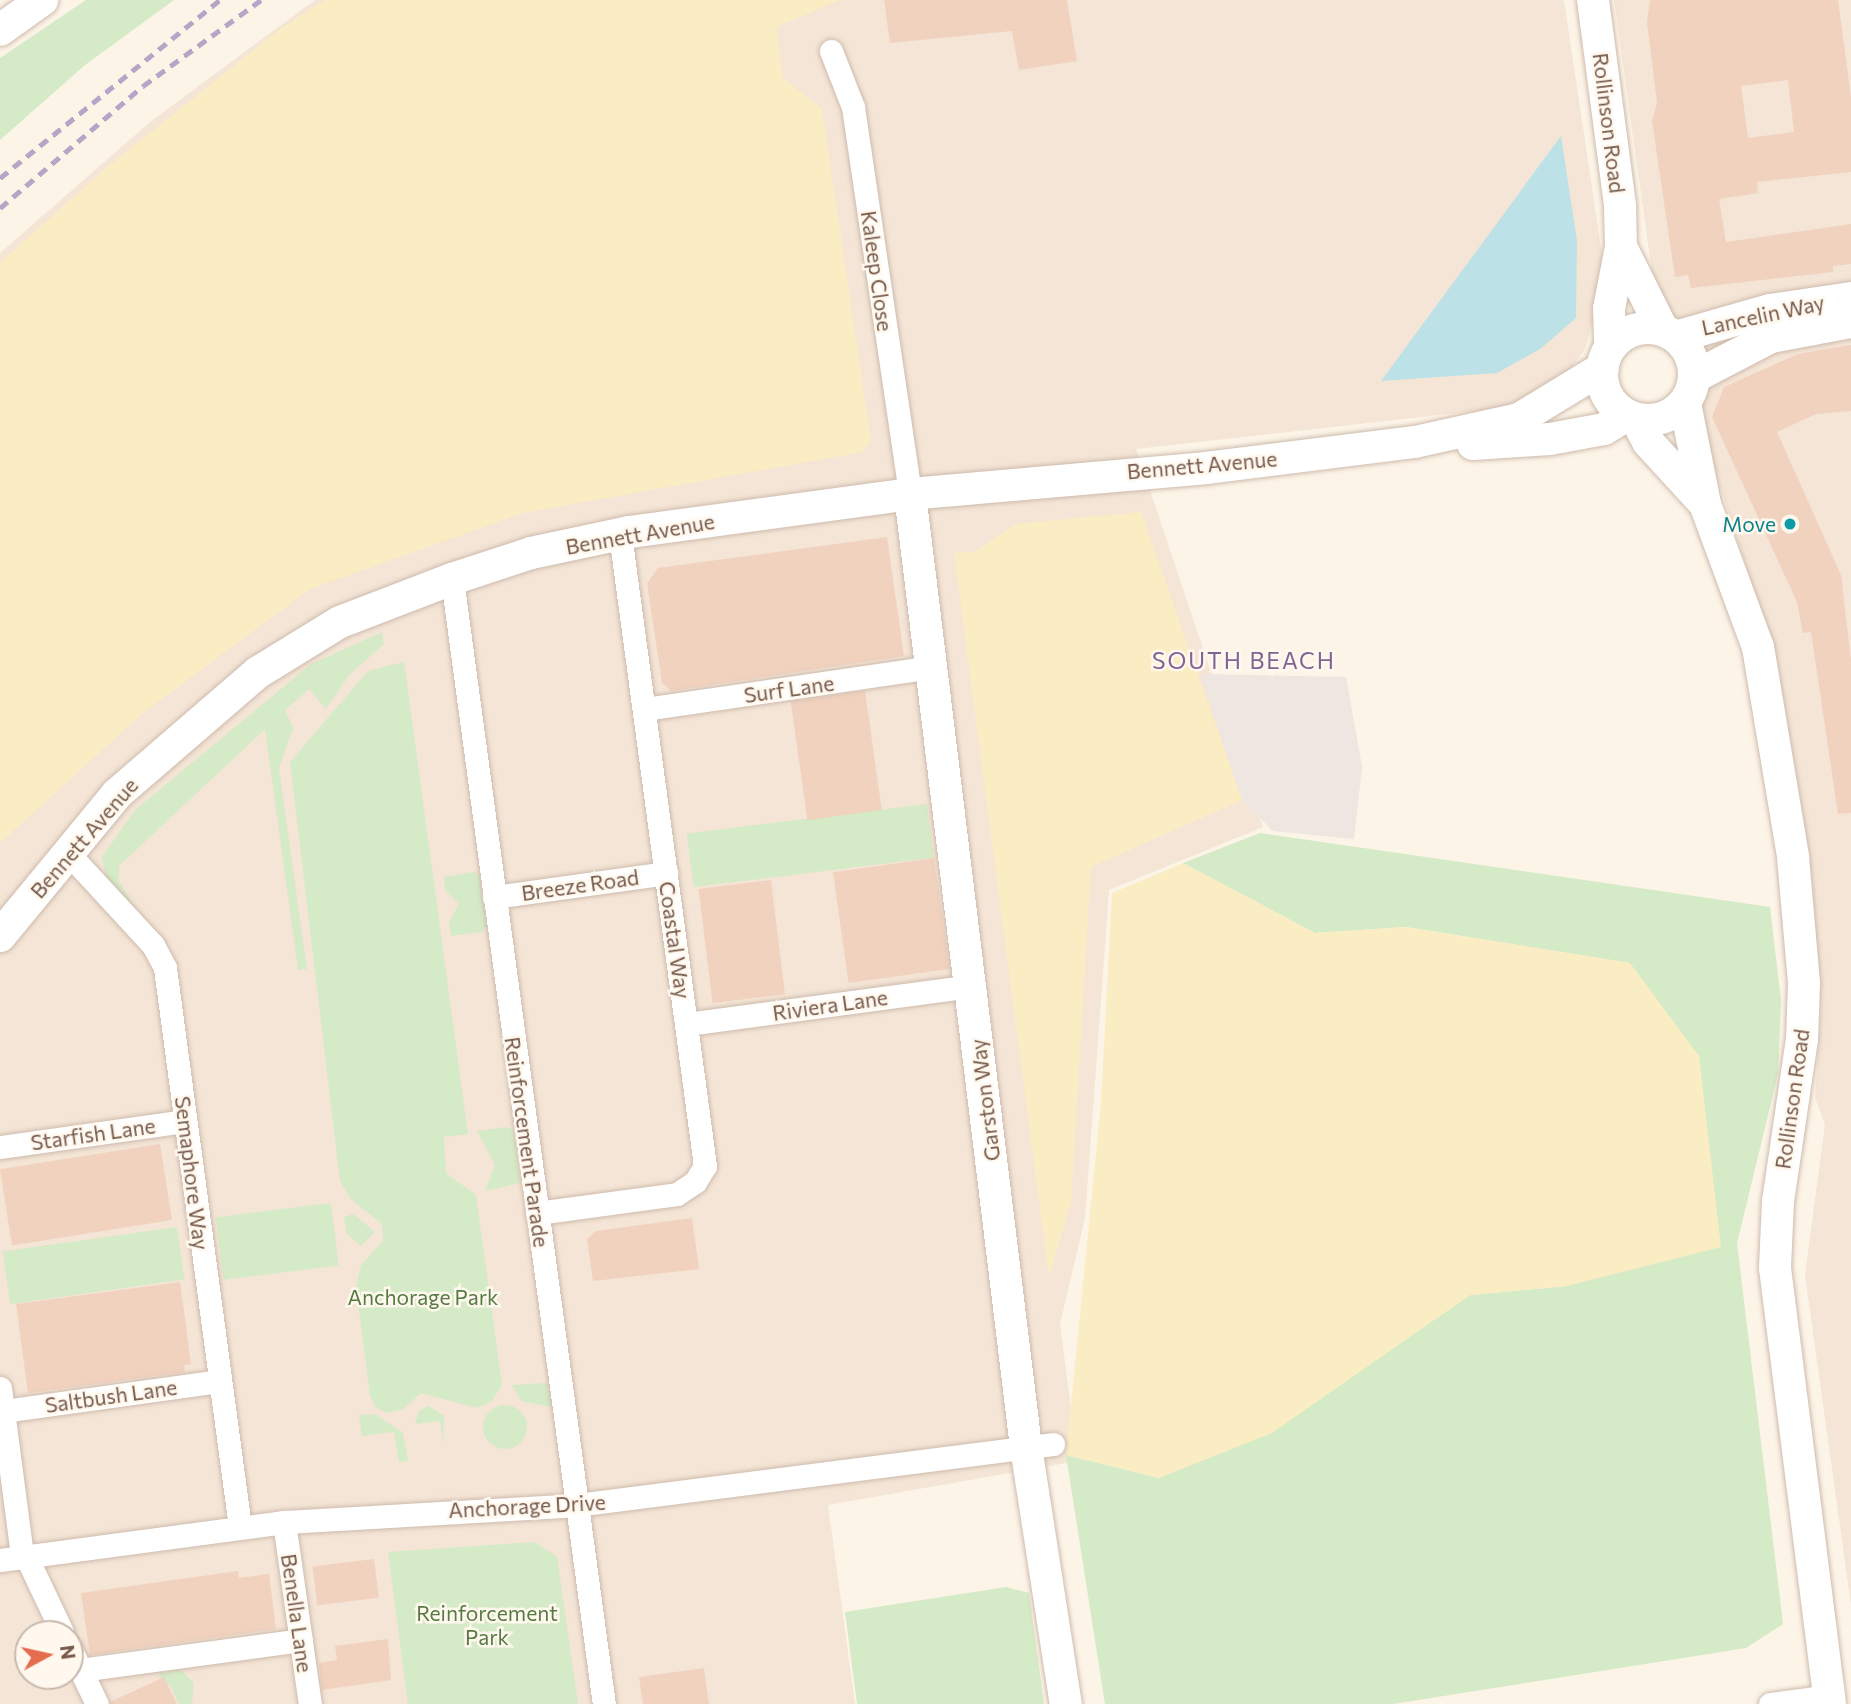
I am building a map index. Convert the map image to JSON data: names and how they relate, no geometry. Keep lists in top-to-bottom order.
{
  "streets": {
    "street": [
      "Rollinson Road",
      "Kaleep Close",
      "Lancelin Way",
      "Bennett Avenue",
      "Surf Lane",
      "Breeze Road",
      "Coastal Way",
      "Riviera Lane",
      "Garston Way",
      "Starfish Lane",
      "Reinforcement Parade",
      "Semaphore Way",
      "Saltbush Lane",
      "Anchorage Drive",
      "Benella Lane"
    ]
  },
  "crossings": [
    ["Rollinson Road", "Lancelin Way"],
    ["Rollinson Road", "Bennett Avenue"],
    ["Kaleep Close", "Bennett Avenue"],
    ["Kaleep Close", "Garston Way"],
    ["Lancelin Way", "Bennett Avenue"],
    ["Bennett Avenue", "Coastal Way"],
    ["Bennett Avenue", "Garston Way"],
    ["Bennett Avenue", "Reinforcement Parade"],
    ["Bennett Avenue", "Semaphore Way"],
    ["Surf Lane", "Coastal Way"],
    ["Surf Lane", "Garston Way"],
    ["Breeze Road", "Coastal Way"],
    ["Breeze Road", "Reinforcement Parade"],
    ["Coastal Way", "Riviera Lane"],
    ["Coastal Way", "Reinforcement Parade"],
    ["Riviera Lane", "Garston Way"],
    ["Garston Way", "Anchorage Drive"],
    ["Starfish Lane", "Semaphore Way"],
    ["Reinforcement Parade", "Anchorage Drive"],
    ["Semaphore Way", "Saltbush Lane"],
    ["Semaphore Way", "Anchorage Drive"],
    ["Anchorage Drive", "Benella Lane"]
  ],
  "districts": ["SOUTH BEACH"],
  "parks": ["Anchorage Park", "Reinforcement Park"],
  "places": ["Move"],
  "north": "right"
}
